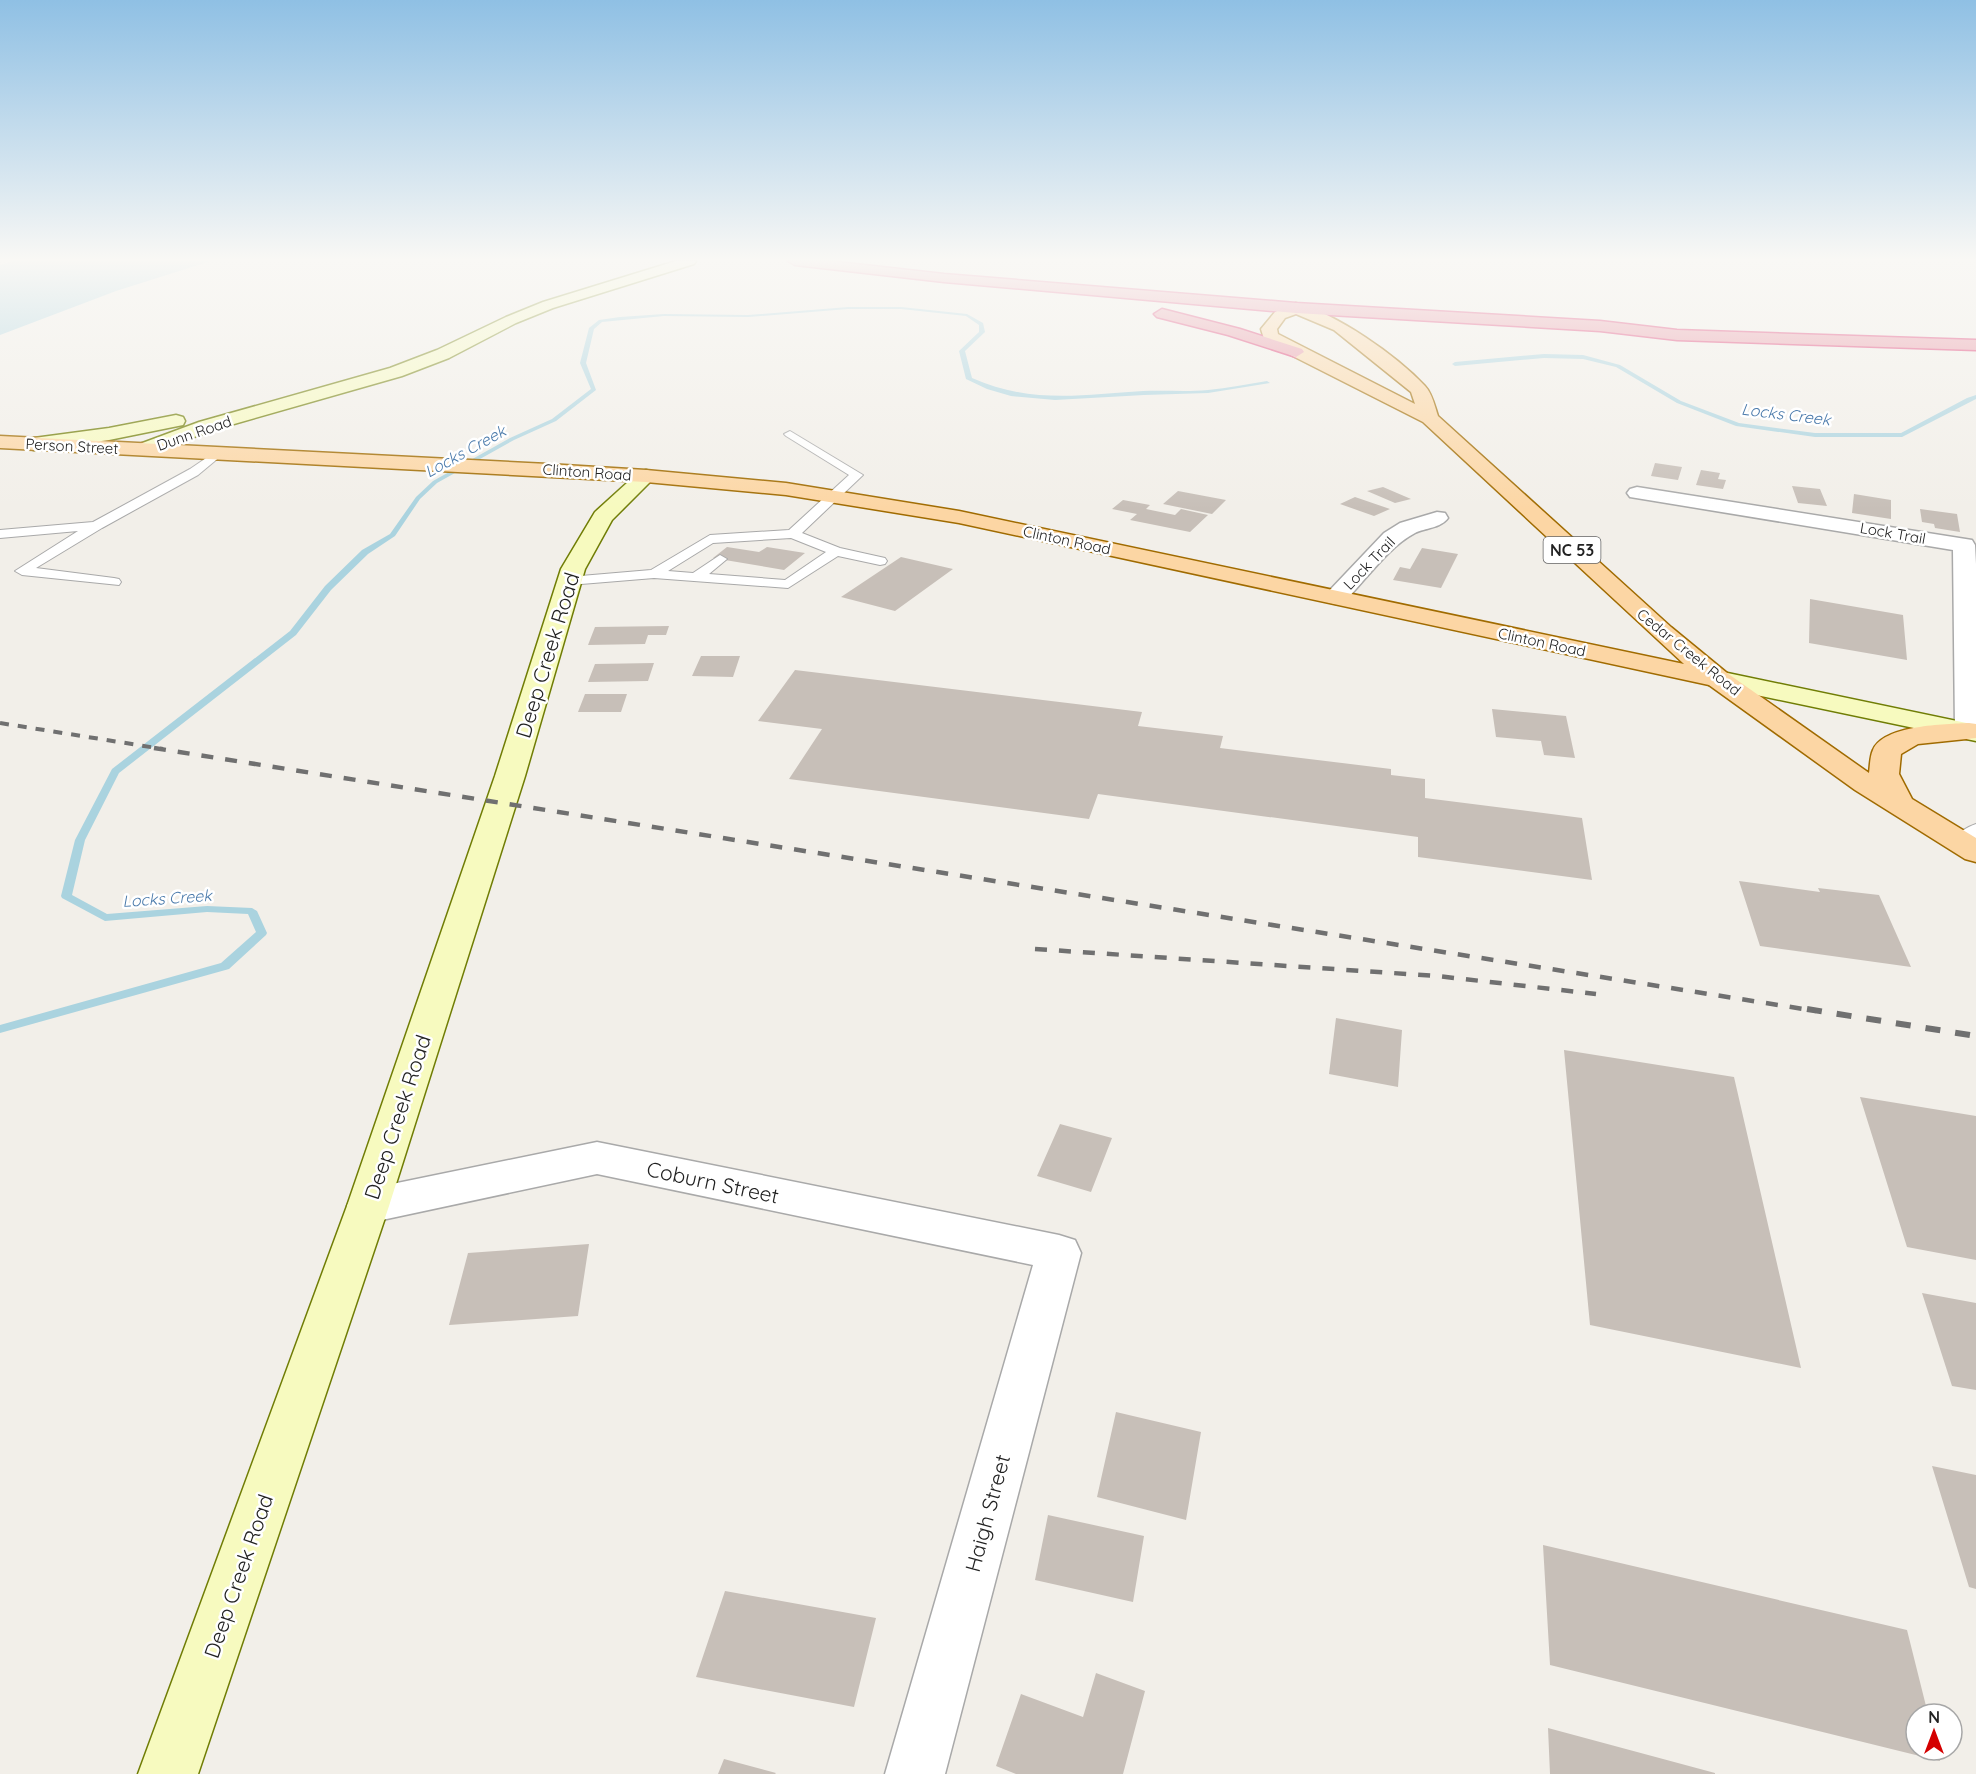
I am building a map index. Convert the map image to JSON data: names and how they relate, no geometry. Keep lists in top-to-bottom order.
{
  "streets": {
    "main road": [
      "Person Street",
      "Clinton Road",
      "NC 53",
      "Cedar Creek Road"
    ],
    "street": [
      "Dunn Road",
      "Lock Trail",
      "Deep Creek Road",
      "Coburn Street",
      "Haigh Street"
    ]
  },
  "crossings": [
    ["Dunn Road", "Person Street"],
    ["Dunn Road", "Clinton Road"],
    ["Person Street", "Clinton Road"],
    ["Clinton Road", "Lock Trail"],
    ["Clinton Road", "Cedar Creek Road"],
    ["Clinton Road", "Deep Creek Road"],
    ["Deep Creek Road", "Coburn Street"],
    ["Coburn Street", "Haigh Street"]
  ],
  "water": ["Locks Creek"],
  "north": "top"
}
